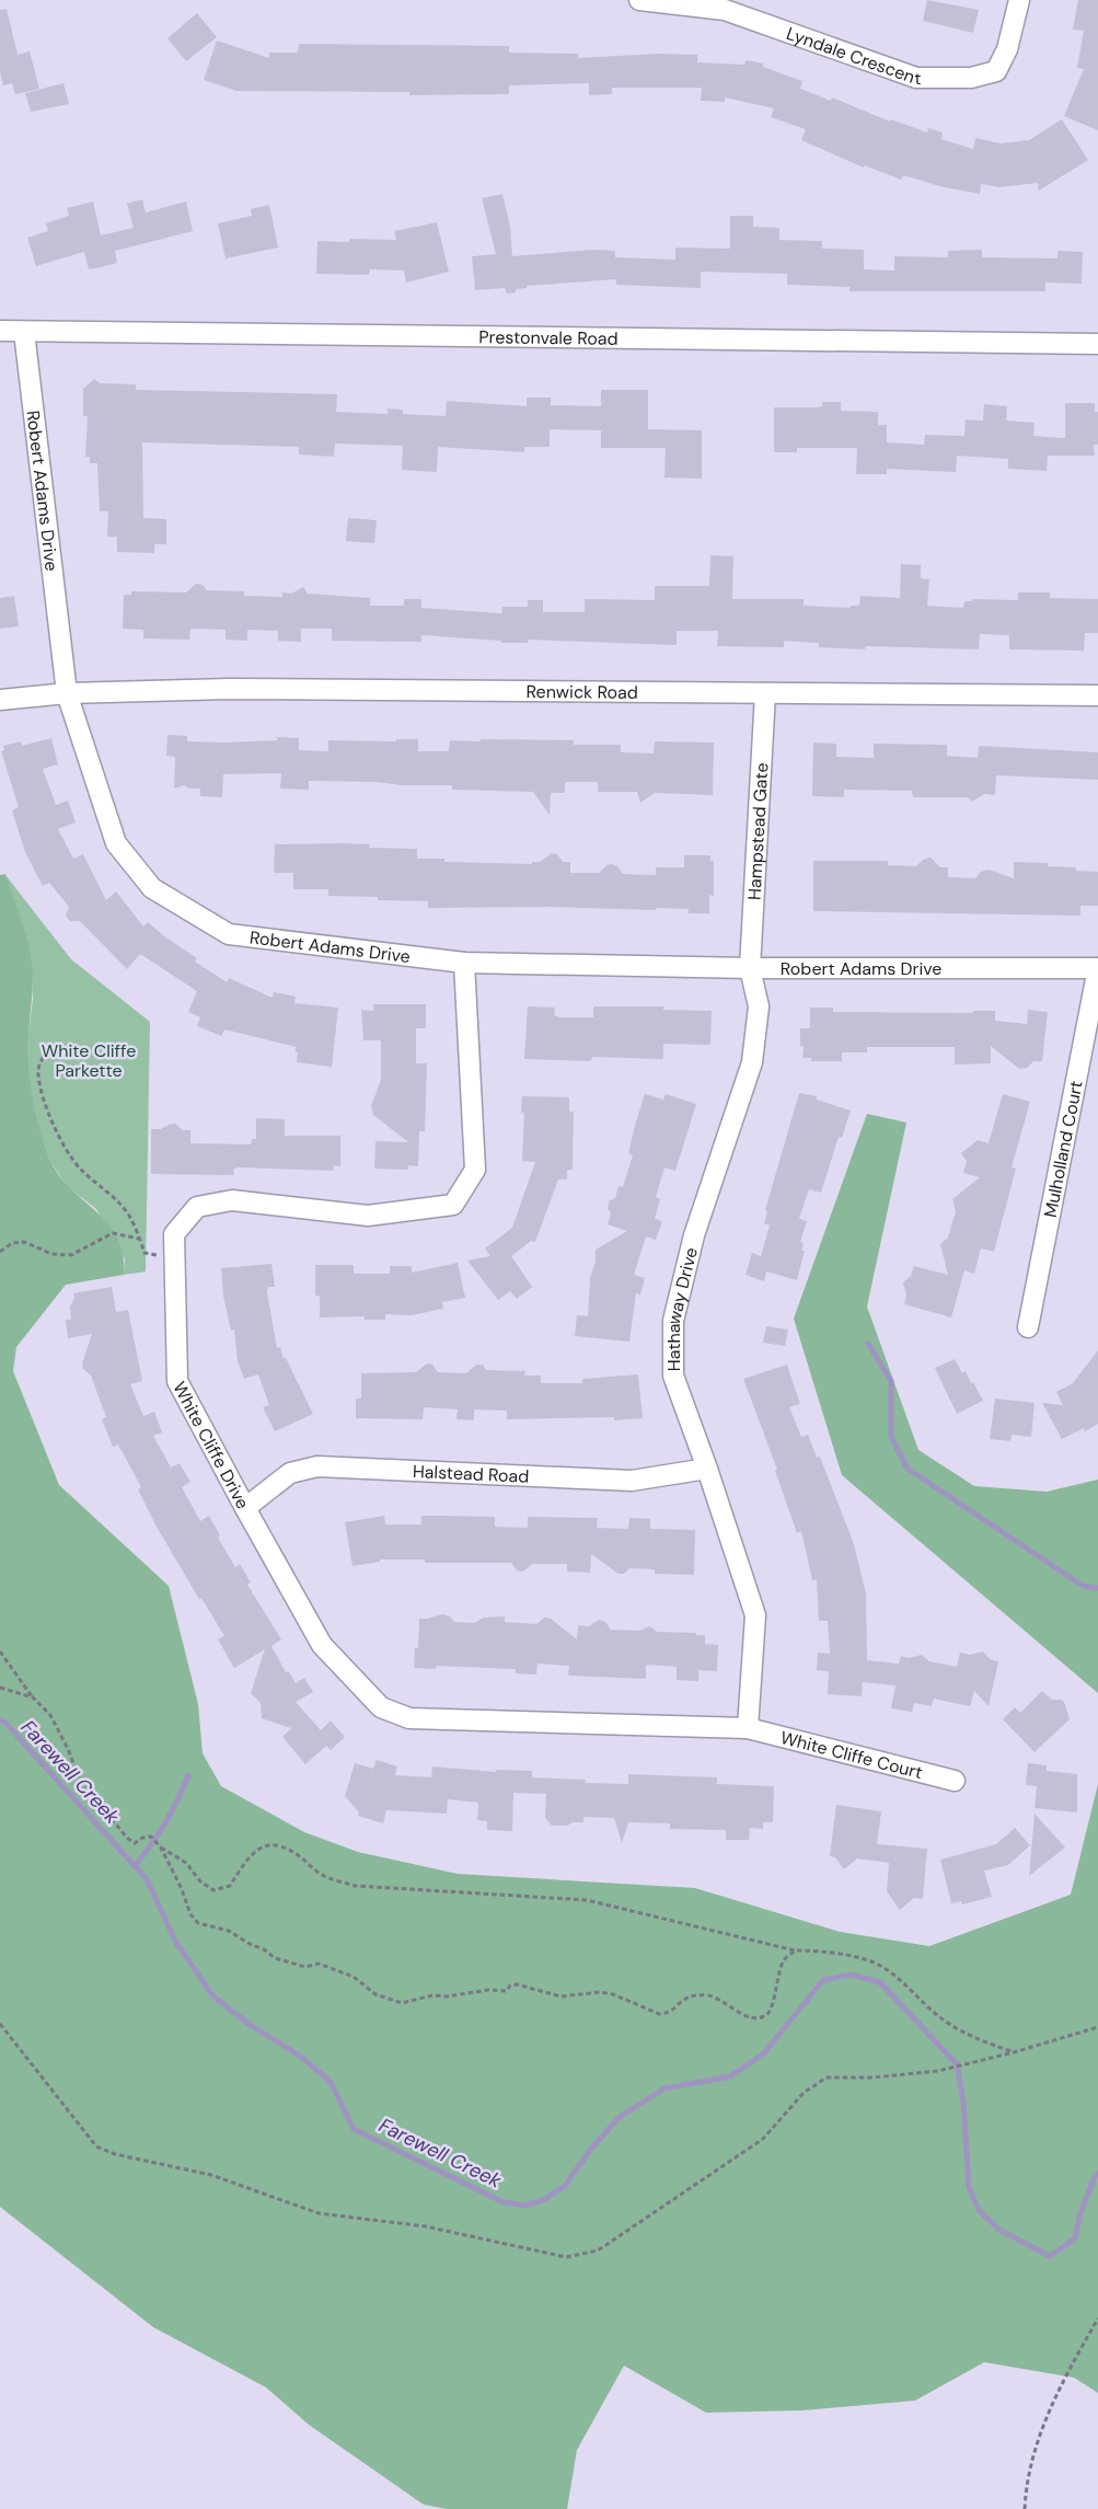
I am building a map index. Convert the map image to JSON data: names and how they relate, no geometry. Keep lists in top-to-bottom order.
{
  "streets": {
    "street": [
      "Lyndale Crescent",
      "Prestonvale Road",
      "Robert Adams Drive",
      "Renwick Road",
      "Hampstead Gate",
      "Mulholland Court",
      "Hathaway Drive",
      "White Cliffe Drive",
      "Halstead Road",
      "White Cliffe Court"
    ]
  },
  "crossings": [
    ["Prestonvale Road", "Robert Adams Drive"],
    ["Robert Adams Drive", "Renwick Road"],
    ["Robert Adams Drive", "Hampstead Gate"],
    ["Robert Adams Drive", "Mulholland Court"],
    ["Robert Adams Drive", "Hathaway Drive"],
    ["Robert Adams Drive", "White Cliffe Drive"],
    ["Renwick Road", "Hampstead Gate"],
    ["Hampstead Gate", "Hathaway Drive"],
    ["Hathaway Drive", "White Cliffe Drive"],
    ["Hathaway Drive", "Halstead Road"],
    ["Hathaway Drive", "White Cliffe Court"],
    ["White Cliffe Drive", "Halstead Road"],
    ["White Cliffe Drive", "White Cliffe Court"]
  ],
  "water": ["Farewell Creek"],
  "parks": ["White Cliffe Parkette"]
}
